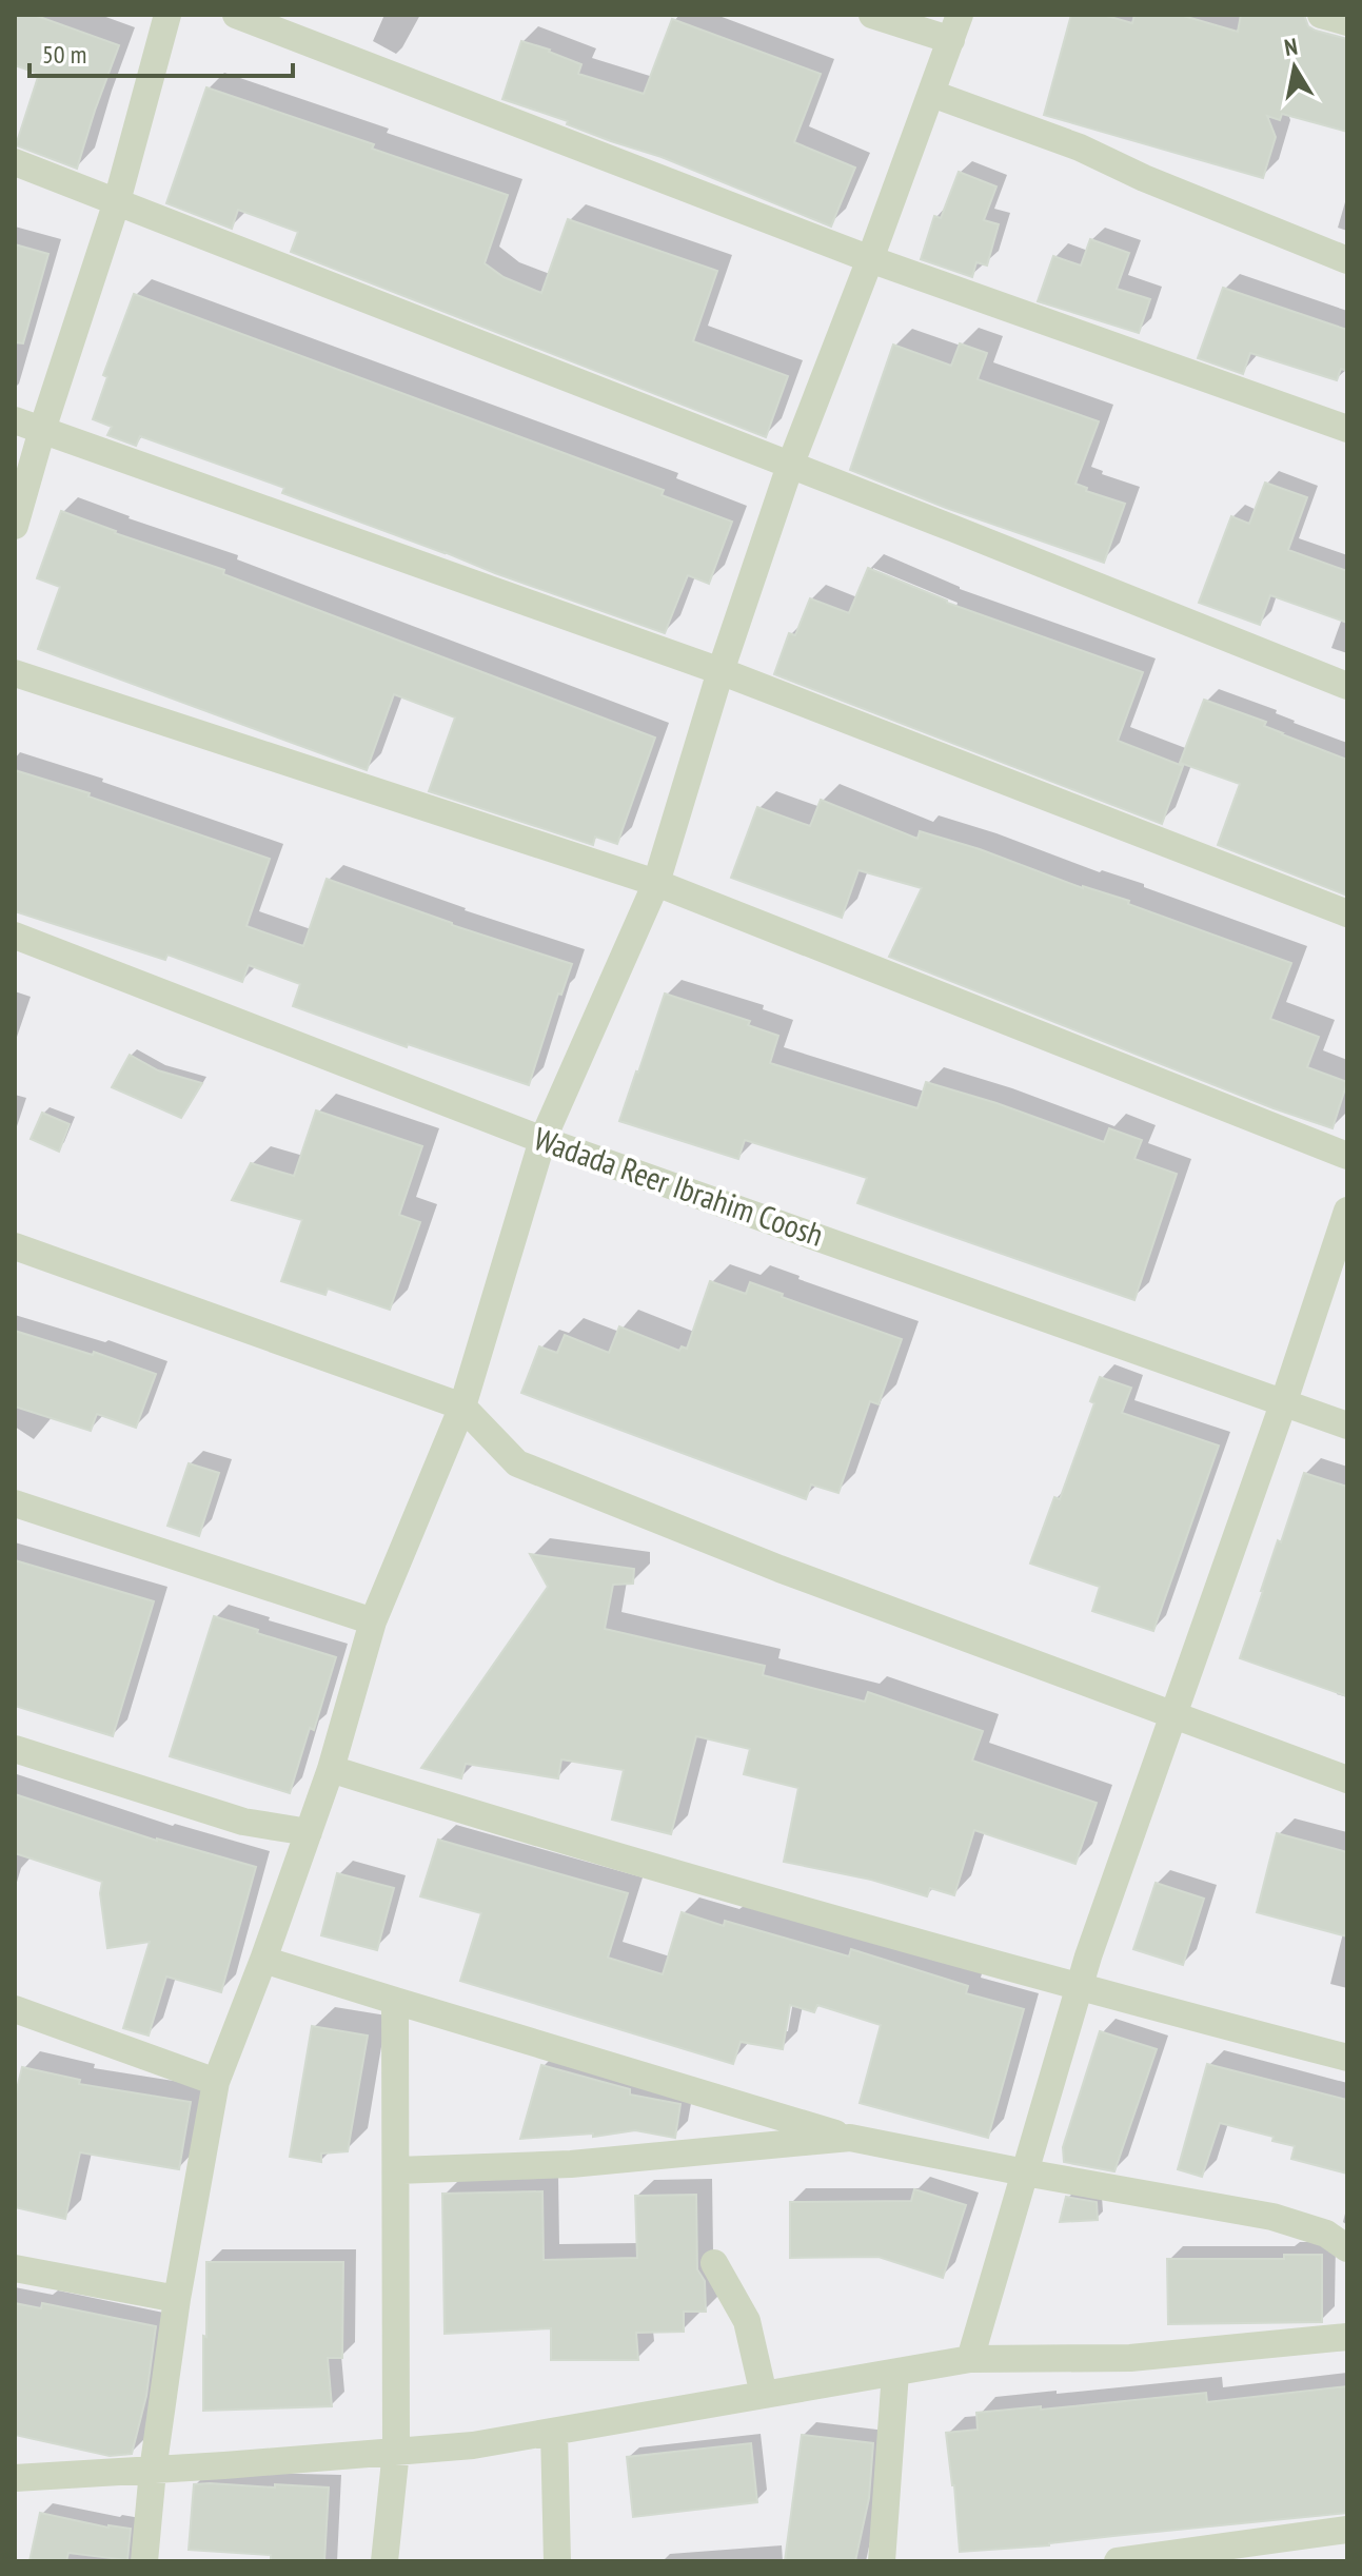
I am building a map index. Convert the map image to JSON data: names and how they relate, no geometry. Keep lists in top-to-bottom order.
{
  "streets": {
    "street": ["Wadada Reer Ibrahim Coosh"]
  },
  "scale_bar": "50 m",
  "north": "top"
}
